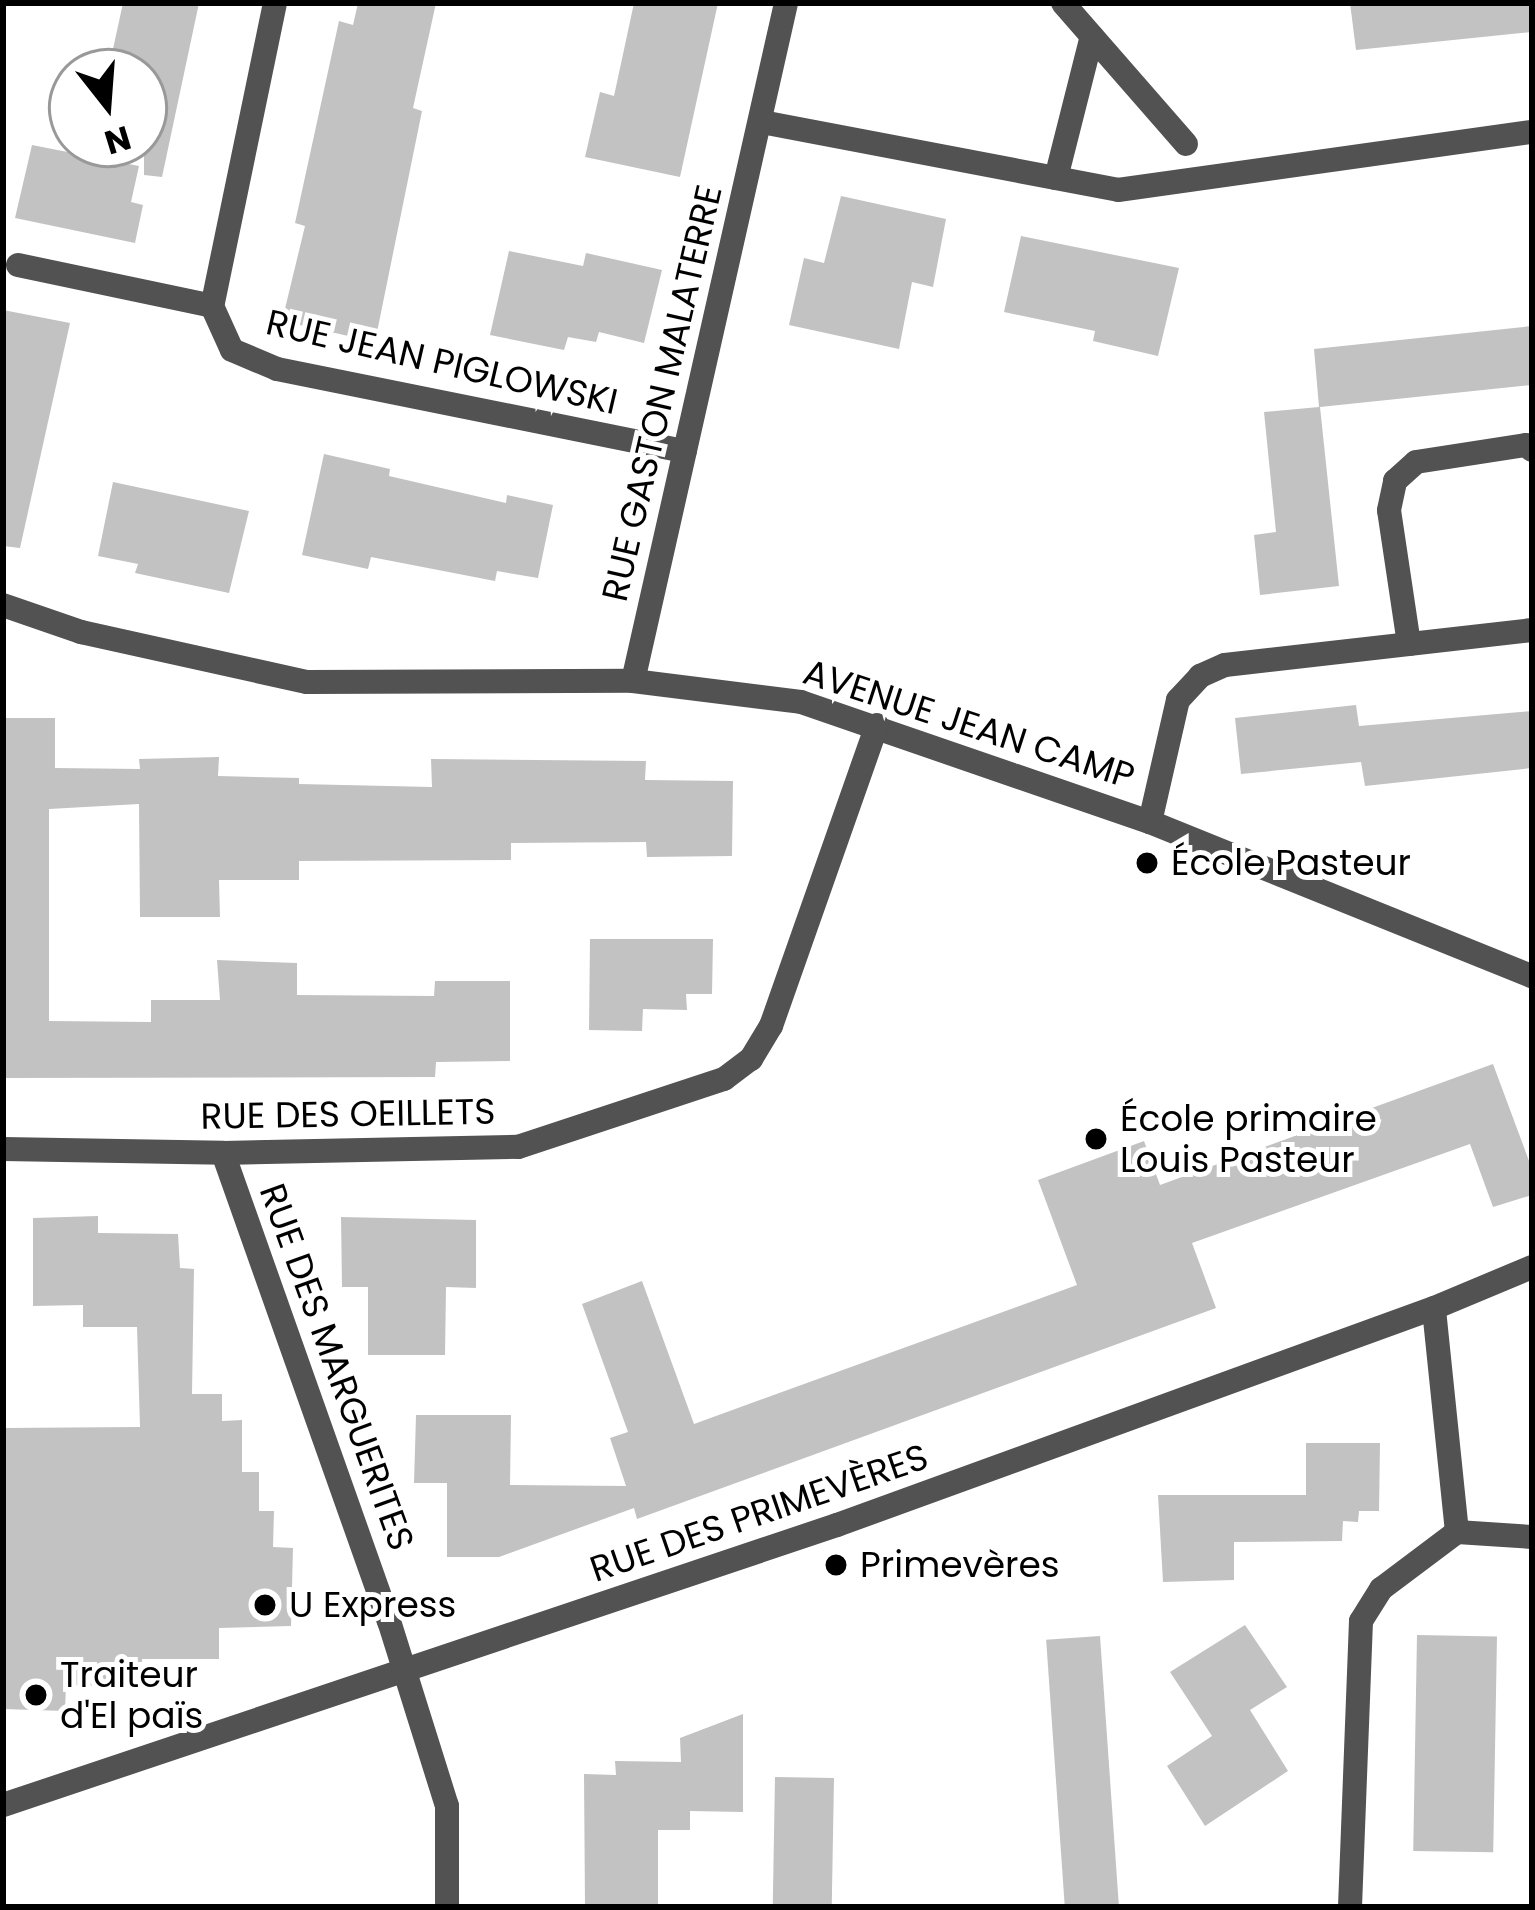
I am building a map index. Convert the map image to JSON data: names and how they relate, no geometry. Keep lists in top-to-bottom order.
{
  "streets": {
    "street": [
      "RUE JEAN PIGLOWSKI",
      "RUE GASTON MALATERRE",
      "AVENUE JEAN CAMP",
      "RUE DES OEILLETS",
      "RUE DES MARGUERITES",
      "RUE DES PRIMEVÈRES"
    ]
  },
  "crossings": [
    ["RUE JEAN PIGLOWSKI", "RUE GASTON MALATERRE"],
    ["RUE GASTON MALATERRE", "AVENUE JEAN CAMP"],
    ["AVENUE JEAN CAMP", "RUE DES OEILLETS"],
    ["RUE DES OEILLETS", "RUE DES MARGUERITES"],
    ["RUE DES MARGUERITES", "RUE DES PRIMEVÈRES"]
  ],
  "places": [
    "École Pasteur",
    "École primaire Louis Pasteur",
    "Primevères",
    "U Express",
    "Traiteur d'El païs"
  ],
  "north": "bottom"
}
